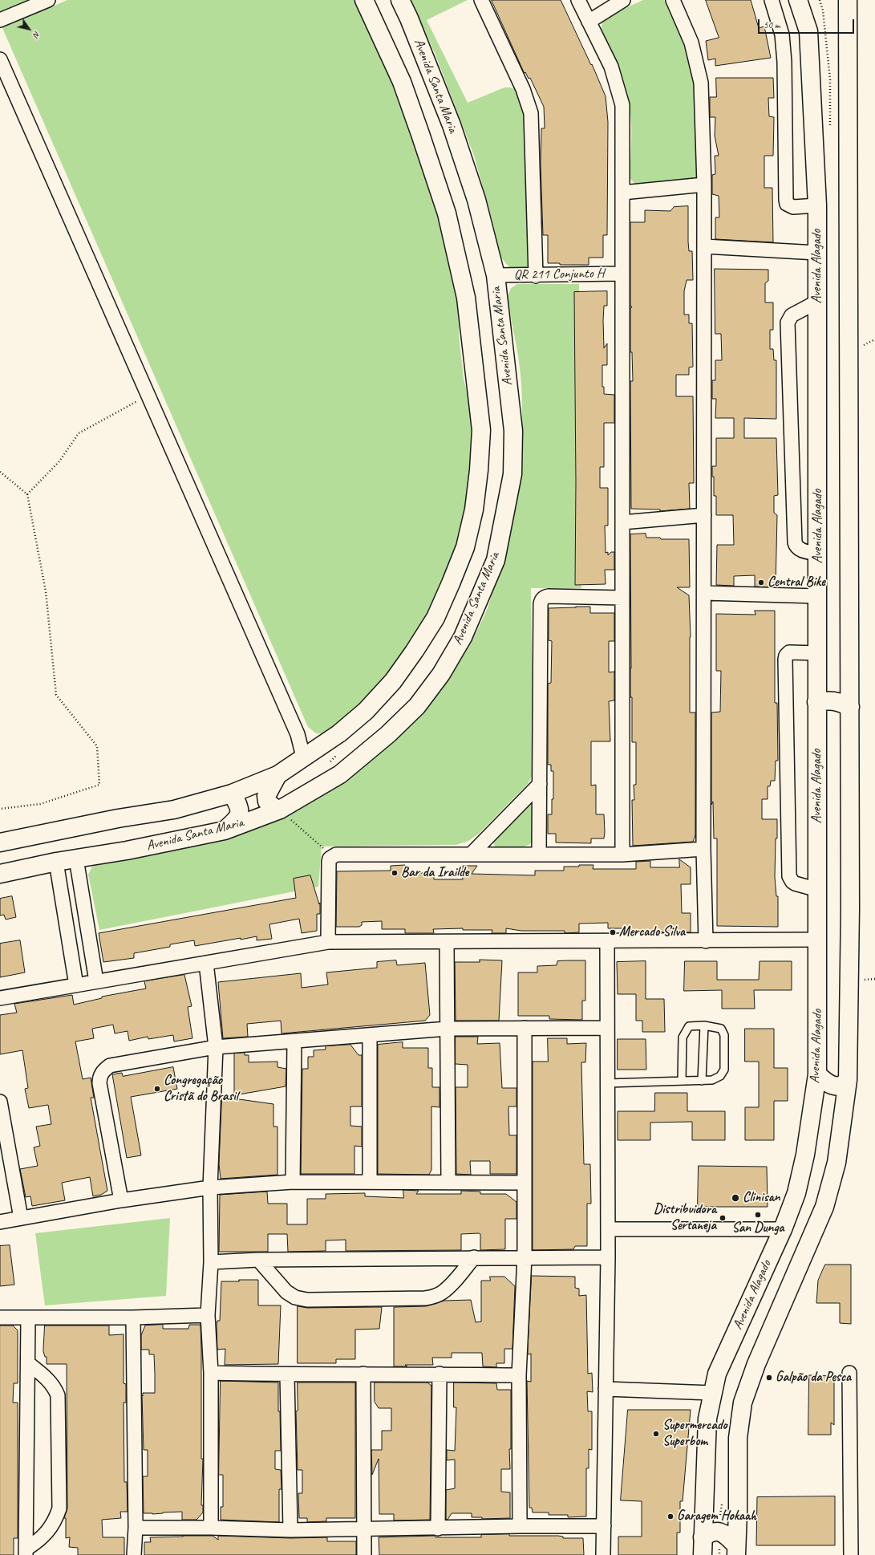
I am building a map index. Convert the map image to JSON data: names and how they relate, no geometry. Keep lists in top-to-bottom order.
{
  "streets": {
    "main road": ["Avenida Santa Maria", "Avenida Alagado"],
    "street": ["QR 211 Conjunto H"]
  },
  "crossings": [
    ["Avenida Santa Maria", "QR 211 Conjunto H"]
  ],
  "places": [
    "Central Bike",
    "Bar da Irailde",
    "Mercado Silva",
    "Congregação Cristã do Brasil",
    "Clinisan",
    "San Dunga",
    "Distribuidora Sertaneja",
    "Galpão da Pesca",
    "Supermercado Superbom",
    "Garagem Hokaah"
  ],
  "scale_bar": "50 m",
  "north": "bottom right"
}
